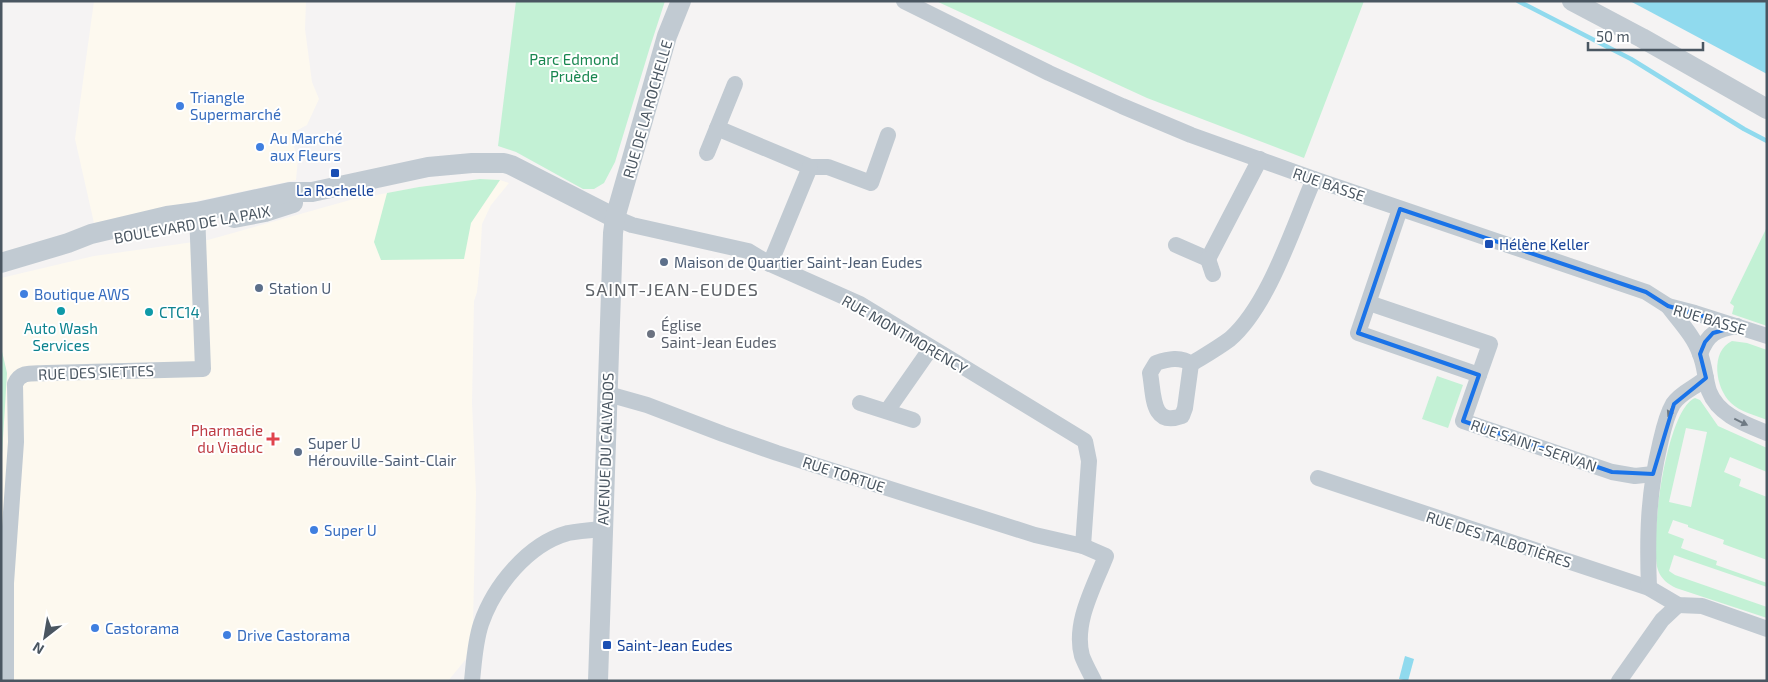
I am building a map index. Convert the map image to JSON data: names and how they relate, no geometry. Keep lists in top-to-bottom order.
{
  "streets": {
    "street": [
      "RUE DE LA ROCHELLE",
      "RUE BASSE",
      "BOULEVARD DE LA PAIX",
      "RUE MONTMORENCY",
      "RUE DES SIETTES",
      "RUE SAINT-SERVAN",
      "AVENUE DU CALVADOS",
      "RUE TORTUE",
      "RUE DES TALBOTIÈRES"
    ]
  },
  "crossings": [
    ["RUE DE LA ROCHELLE", "RUE MONTMORENCY"],
    ["RUE DE LA ROCHELLE", "AVENUE DU CALVADOS"],
    ["BOULEVARD DE LA PAIX", "RUE MONTMORENCY"],
    ["BOULEVARD DE LA PAIX", "RUE DES SIETTES"],
    ["RUE MONTMORENCY", "AVENUE DU CALVADOS"],
    ["RUE MONTMORENCY", "RUE TORTUE"],
    ["AVENUE DU CALVADOS", "RUE TORTUE"]
  ],
  "districts": ["SAINT-JEAN-EUDES"],
  "parks": ["Parc Edmond Pruède"],
  "places": {
    "other": [
      "Triangle Supermarché",
      "Au Marché aux Fleurs",
      "Maison de Quartier Saint-Jean Eudes",
      "Station U",
      "Boutique AWS",
      "Auto Wash Services",
      "CTC14",
      "Église Saint-Jean Eudes",
      "Super U Hérouville-Saint-Clair",
      "Super U",
      "Castorama",
      "Drive Castorama"
    ],
    "transit": ["La Rochelle", "Hélène Keller", "Saint-Jean Eudes"],
    "health": ["Pharmacie du Viaduc"]
  },
  "scale_bar": "50 m",
  "north": "bottom left"
}
